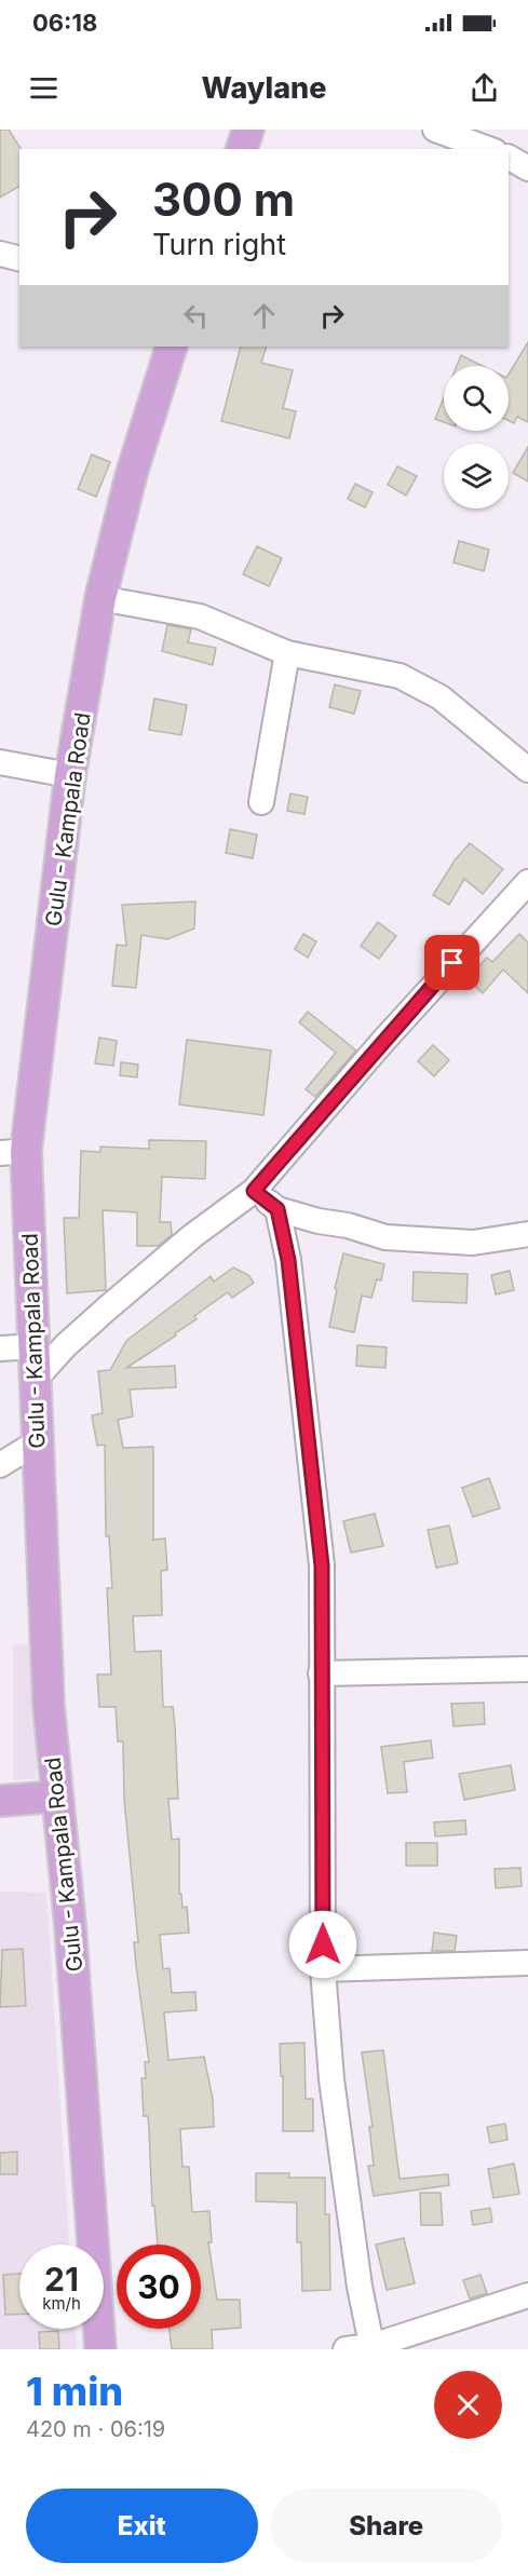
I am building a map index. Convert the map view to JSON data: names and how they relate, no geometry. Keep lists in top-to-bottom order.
{
  "streets": {
    "main road": ["Gulu - Kampala Road"]
  },
  "page": {
    "status": "06:18",
    "header": "Waylane",
    "turn": ["300 m", "Turn right"],
    "speed": "21 km/h",
    "limit": "30",
    "heading": ["1 min", "420 m · 06:19"],
    "buttons": ["Exit", "Share"]
  }
}
